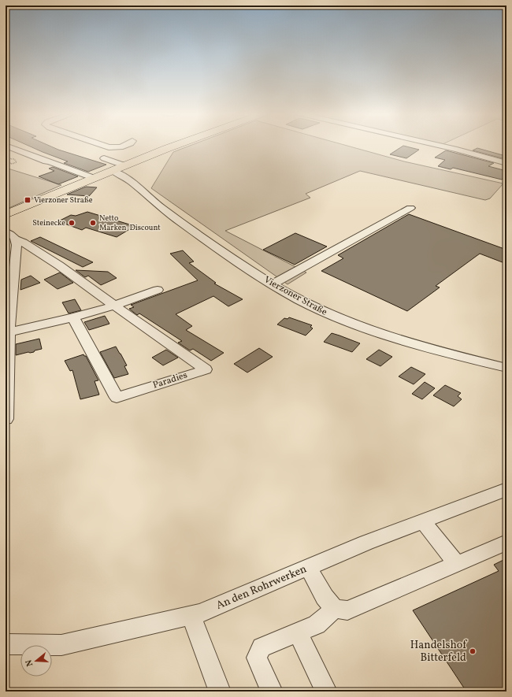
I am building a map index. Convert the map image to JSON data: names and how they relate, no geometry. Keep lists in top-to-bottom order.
{
  "streets": {
    "street": ["Vierzoner Straße", "Paradies", "An den Rohrwerken"]
  },
  "places": {
    "transit": ["Vierzoner Straße"],
    "other": ["Steinecke", "Netto Marken-Discount", "Handelshof Bitterfeld"]
  },
  "north": "left"
}
